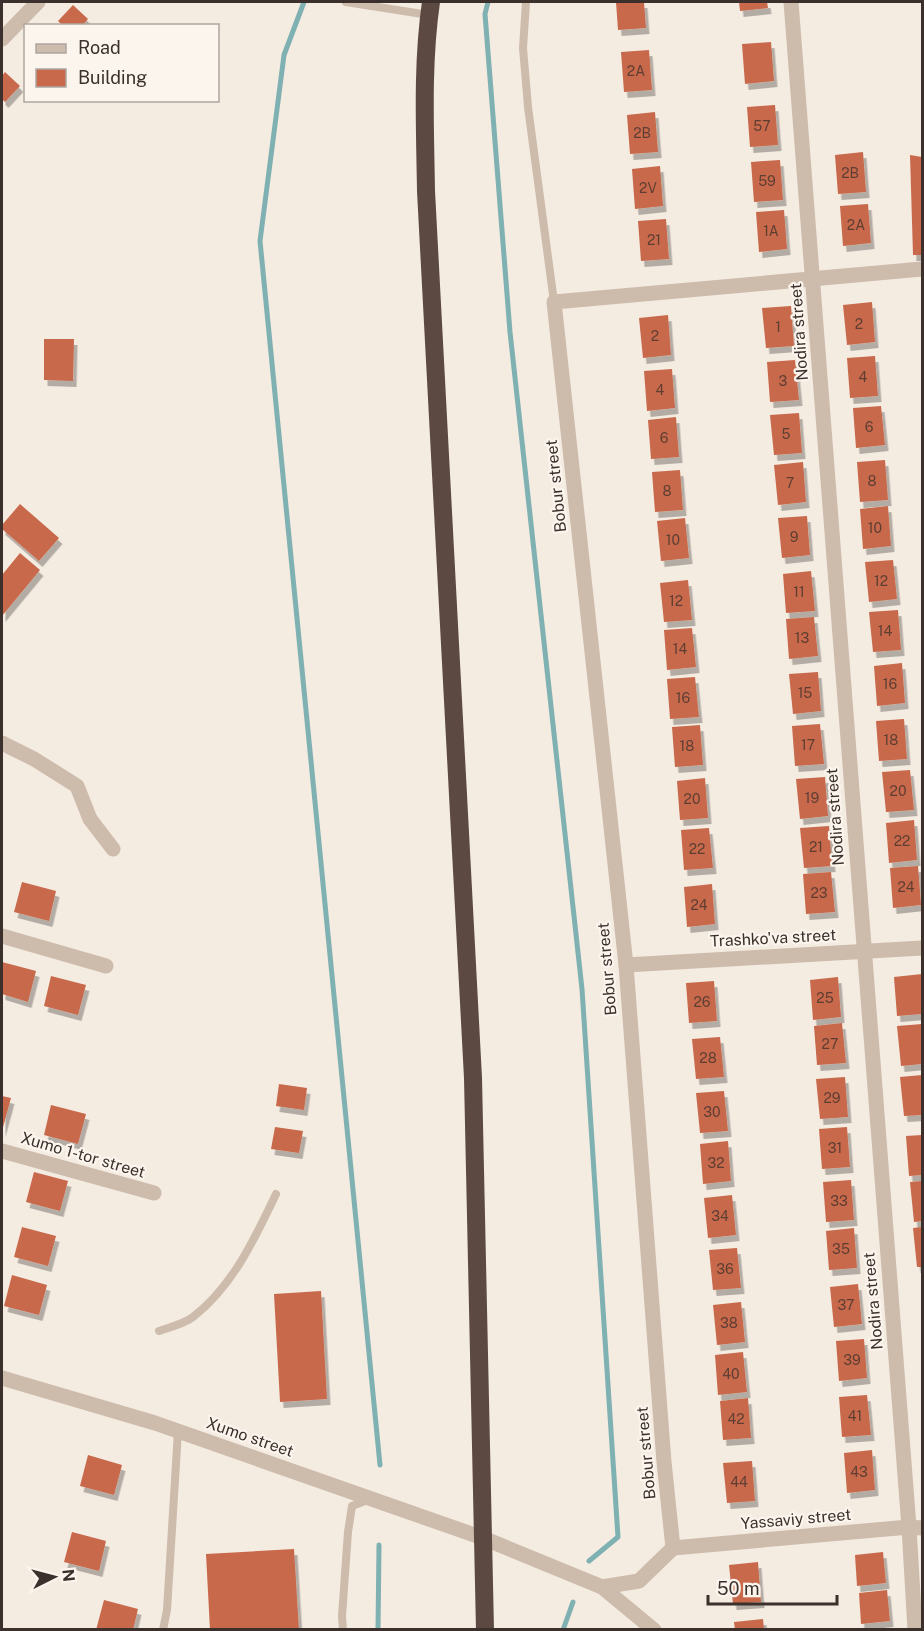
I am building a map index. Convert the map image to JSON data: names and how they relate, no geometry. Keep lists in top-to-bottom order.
{
  "streets": {
    "street": [
      "Nodira street",
      "Bobur street",
      "Trashko'va street",
      "Xumo 1-tor street",
      "Xumo street",
      "Yassaviy street"
    ]
  },
  "crossings": [
    ["Nodira street", "Trashko'va street"],
    ["Nodira street", "Yassaviy street"],
    ["Bobur street", "Trashko'va street"],
    ["Bobur street", "Yassaviy street"]
  ],
  "house_numbers": [
    "2A",
    "57",
    "2B",
    "2B",
    "59",
    "2V",
    "2A",
    "1A",
    "21",
    "2",
    "1",
    "2",
    "4",
    "3",
    "4",
    "6",
    "5",
    "6",
    "8",
    "7",
    "8",
    "10",
    "9",
    "10",
    "12",
    "11",
    "12",
    "14",
    "13",
    "14",
    "16",
    "15",
    "16",
    "18",
    "17",
    "18",
    "20",
    "19",
    "20",
    "22",
    "21",
    "22",
    "24",
    "23",
    "24",
    "25",
    "26",
    "27",
    "28",
    "29",
    "30",
    "31",
    "32",
    "33",
    "34",
    "35",
    "36",
    "37",
    "38",
    "39",
    "40",
    "41",
    "42",
    "43",
    "44"
  ],
  "legend": ["Road", "Building"],
  "scale_bar": "50 m",
  "north": "right"
}
